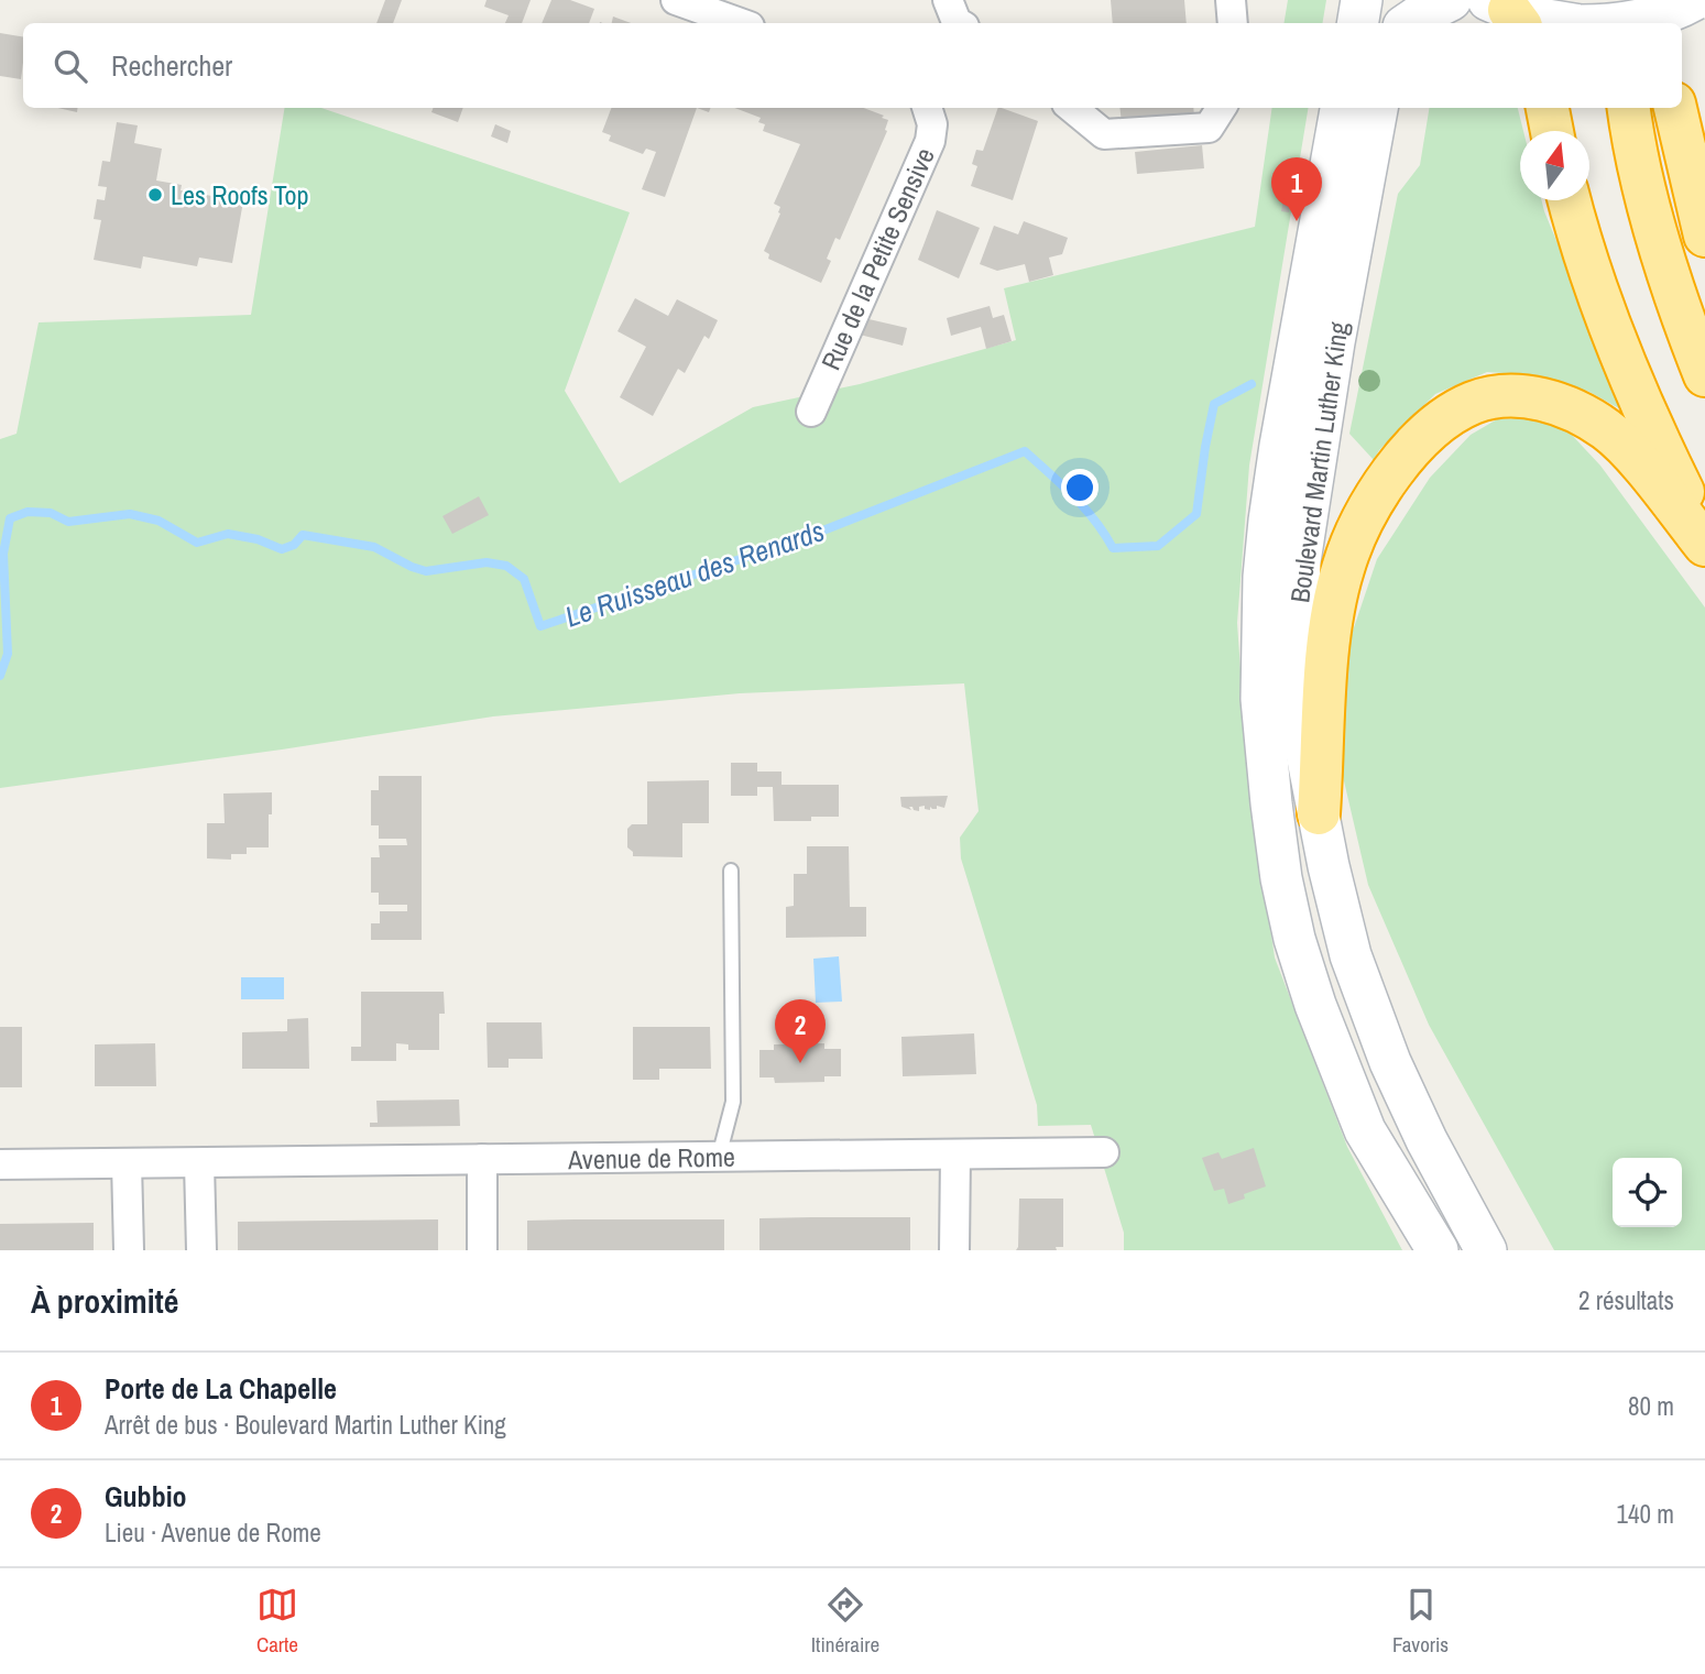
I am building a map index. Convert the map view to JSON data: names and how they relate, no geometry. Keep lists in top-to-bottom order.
{
  "streets": {
    "main road": ["Boulevard Martin Luther King"],
    "street": ["Rue de la Petite Sensive", "Avenue de Rome"]
  },
  "water": ["Le Ruisseau des Renards"],
  "places": ["Les Roofs Top"],
  "north": "top",
  "page": {
    "search": "Rechercher",
    "pins": ["1", "2"],
    "heading": ["À proximité", "2 résultats"],
    "list": [
      {
        "mark": "1",
        "name": "Porte de La Chapelle",
        "note": "Arrêt de bus · Boulevard Martin Luther King",
        "value": "80 m"
      },
      {
        "mark": "2",
        "name": "Gubbio",
        "note": "Lieu · Avenue de Rome",
        "value": "140 m"
      }
    ],
    "nav": ["Carte", "Itinéraire", "Favoris"]
  }
}
